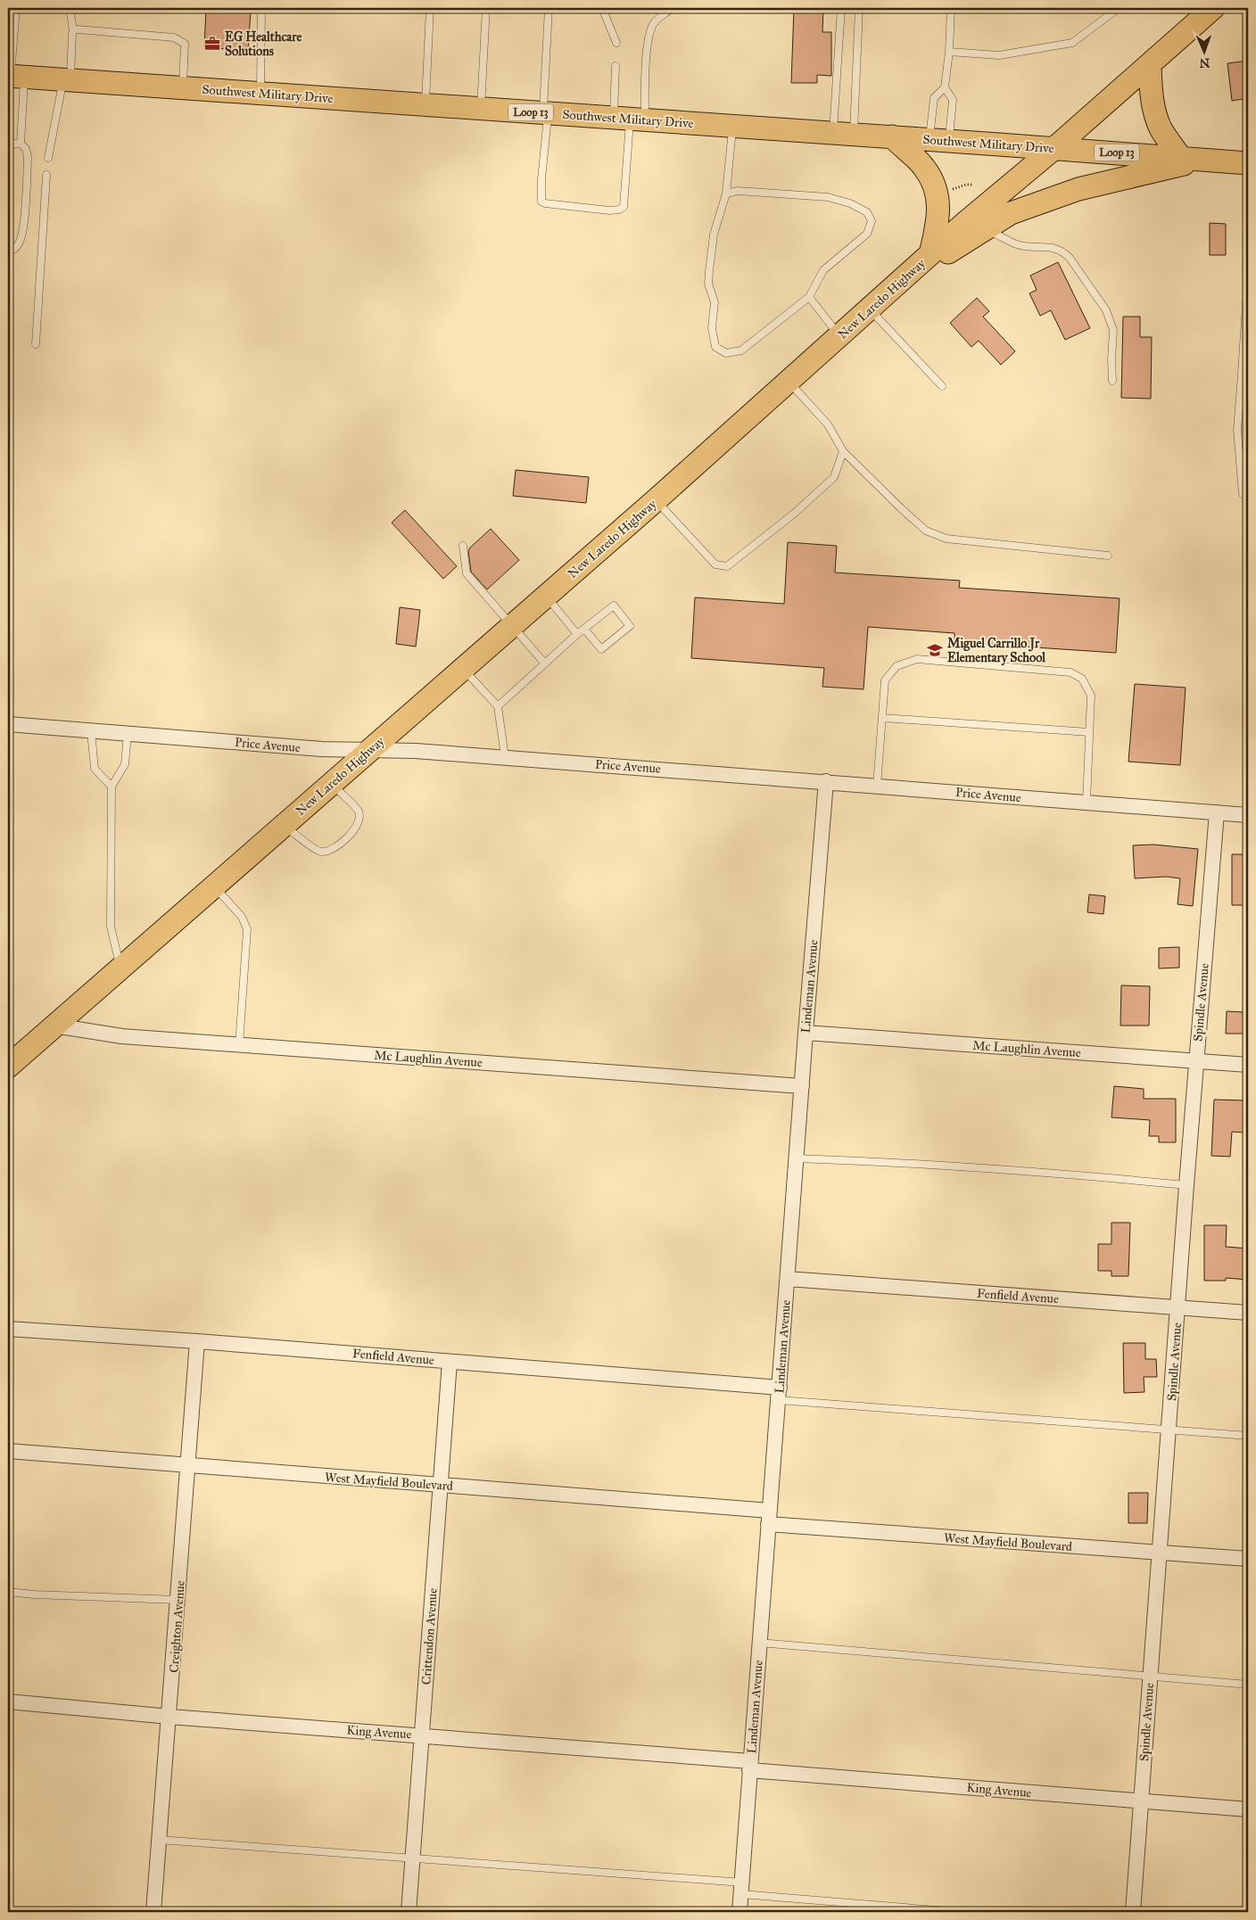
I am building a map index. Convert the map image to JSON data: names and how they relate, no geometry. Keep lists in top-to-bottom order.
{
  "streets": {
    "main road": ["Southwest Military Drive", "Loop 13", "New Laredo Highway"],
    "street": [
      "Price Avenue",
      "Lindeman Avenue",
      "Spindle Avenue",
      "Mc Laughlin Avenue",
      "Fenfield Avenue",
      "West Mayfield Boulevard",
      "Creighton Avenue",
      "Crittendon Avenue",
      "King Avenue"
    ]
  },
  "crossings": [
    ["Southwest Military Drive", "New Laredo Highway"],
    ["New Laredo Highway", "Price Avenue"],
    ["New Laredo Highway", "Mc Laughlin Avenue"],
    ["Price Avenue", "Lindeman Avenue"],
    ["Price Avenue", "Spindle Avenue"],
    ["Lindeman Avenue", "Mc Laughlin Avenue"],
    ["Lindeman Avenue", "Fenfield Avenue"],
    ["Lindeman Avenue", "West Mayfield Boulevard"],
    ["Lindeman Avenue", "King Avenue"],
    ["Spindle Avenue", "Mc Laughlin Avenue"],
    ["Spindle Avenue", "Fenfield Avenue"],
    ["Spindle Avenue", "West Mayfield Boulevard"],
    ["Spindle Avenue", "King Avenue"],
    ["Fenfield Avenue", "Creighton Avenue"],
    ["Fenfield Avenue", "Crittendon Avenue"],
    ["West Mayfield Boulevard", "Creighton Avenue"],
    ["West Mayfield Boulevard", "Crittendon Avenue"],
    ["Creighton Avenue", "King Avenue"],
    ["Crittendon Avenue", "King Avenue"]
  ],
  "places": {
    "office": ["EG Healthcare Solutions"],
    "school or university": ["Miguel Carrillo Jr Elementary School"]
  },
  "north": "bottom"
}
